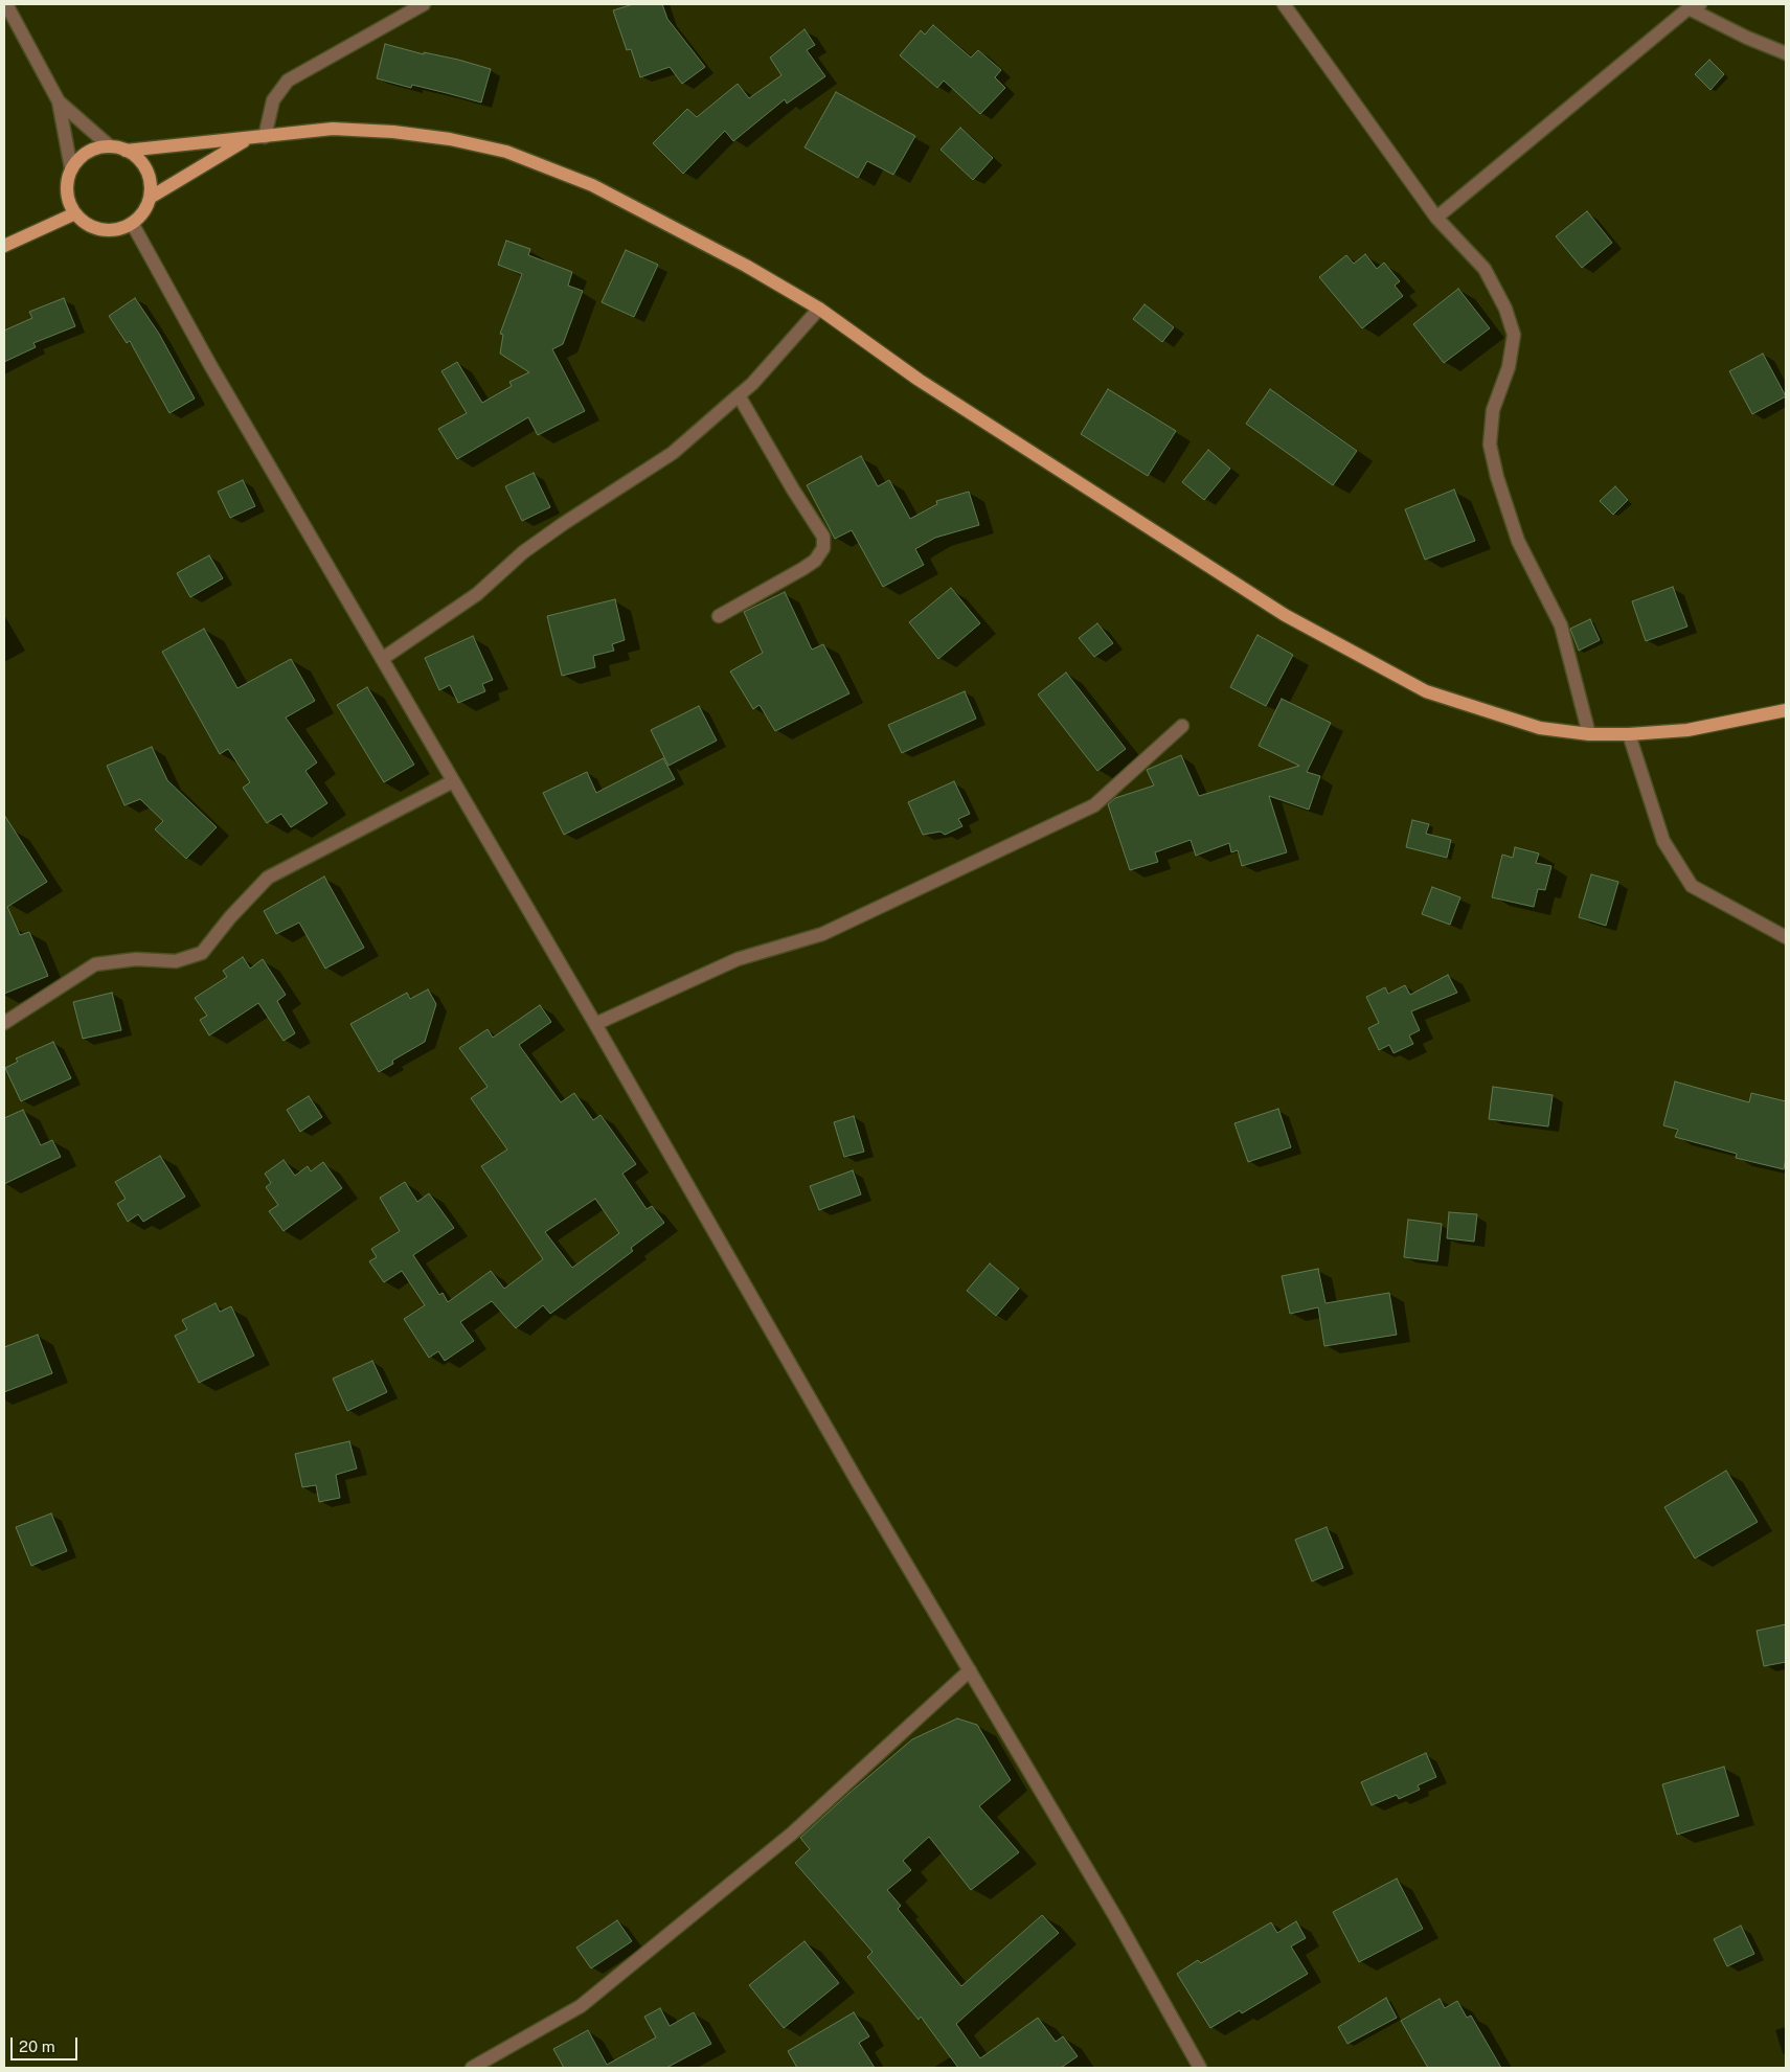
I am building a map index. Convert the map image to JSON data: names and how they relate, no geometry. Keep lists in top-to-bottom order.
{
  "scale_bar": "20 m"
}
